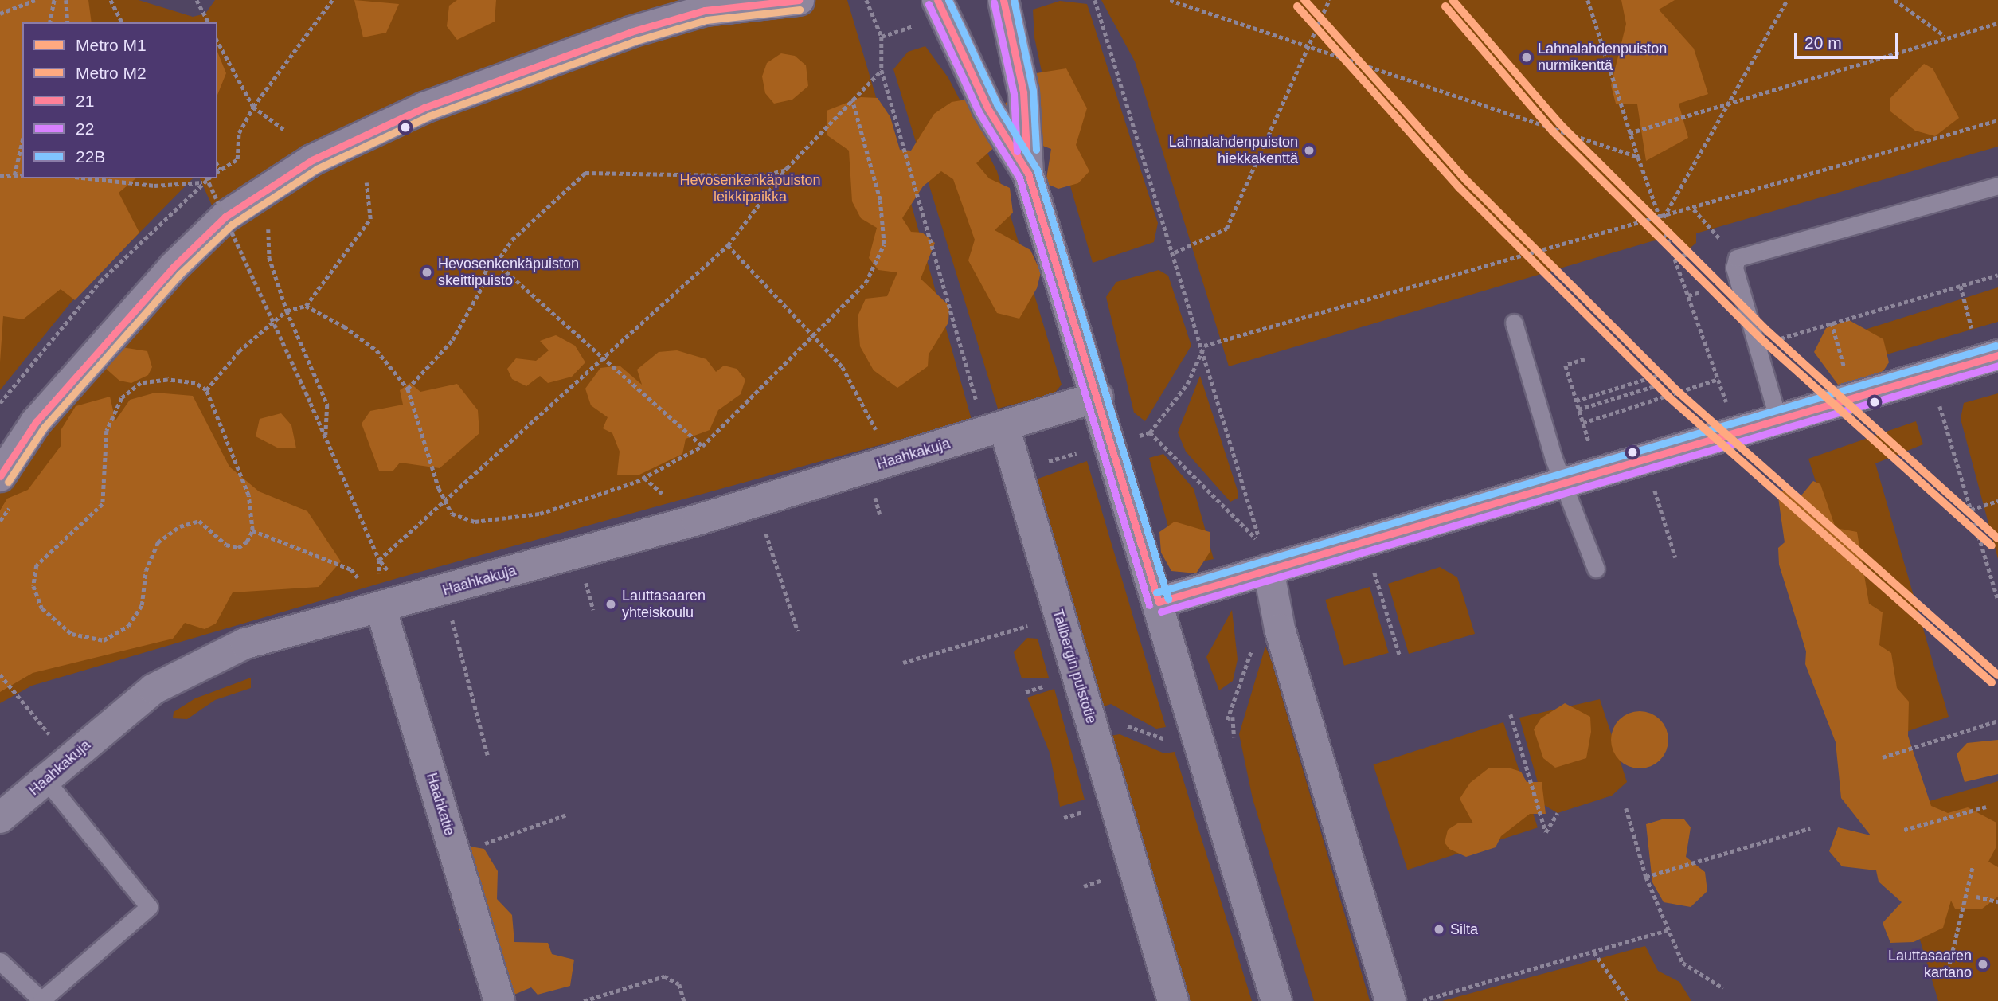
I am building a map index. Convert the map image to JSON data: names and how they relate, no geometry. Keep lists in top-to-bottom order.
{
  "streets": {
    "street": ["Haahkakuja", "Tallbergin puistotie", "Haahkatie"]
  },
  "crossings": [
    ["Haahkakuja", "Tallbergin puistotie"],
    ["Haahkakuja", "Haahkatie"]
  ],
  "parks": ["Hevosenkenkäpuiston leikkipaikka"],
  "places": [
    "Lahnalahdenpuiston nurmikenttä",
    "Lahnalahdenpuiston hiekkakenttä",
    "Hevosenkenkäpuiston skeittipuisto",
    "Lauttasaaren yhteiskoulu",
    "Silta",
    "Lauttasaaren kartano"
  ],
  "lines": [
    "metro line M1",
    "transit line 21",
    "transit line 22B",
    "transit line 22",
    "metro line M2"
  ],
  "legend": [
    "Metro M1",
    "Metro M2",
    "21",
    "22",
    "22B"
  ],
  "scale_bar": "20 m"
}
